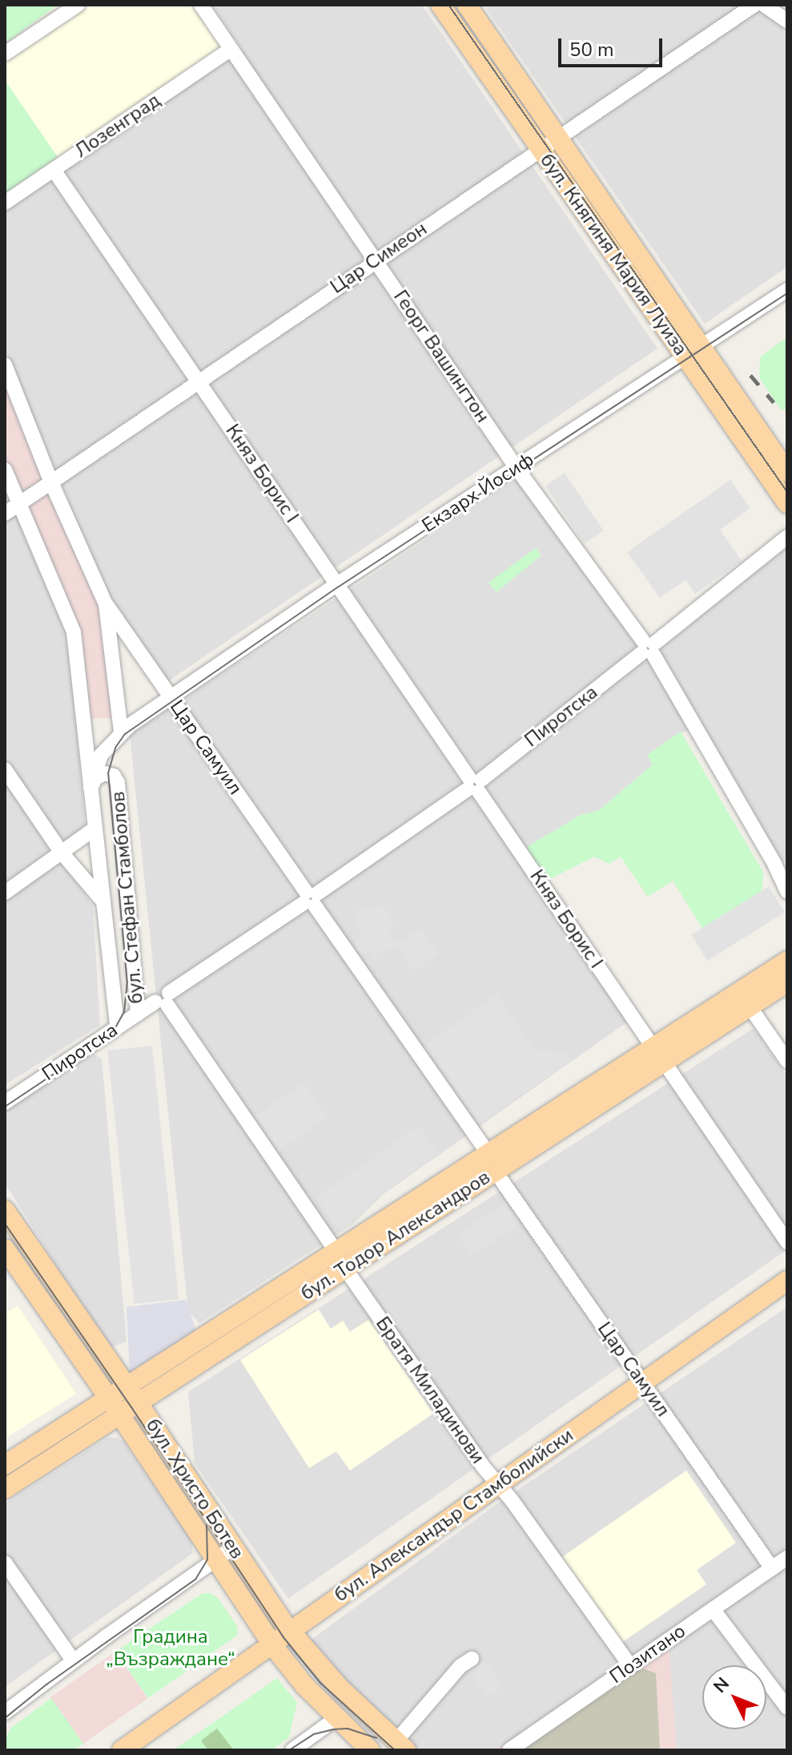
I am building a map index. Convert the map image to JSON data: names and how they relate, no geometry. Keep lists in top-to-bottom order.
{
  "streets": {
    "main road": [
      "бул. Княгиня Мария Луиза",
      "бул. Тодор Александров",
      "бул. Христо Ботев",
      "бул. Александър Стамболийски"
    ],
    "street": [
      "Лозенград",
      "Цар Симеон",
      "Георг Вашингтон",
      "Княз Борис I",
      "Екзарх Йосиф",
      "Пиротска",
      "Цар Самуил",
      "бул. Стефан Стамболов",
      "Братя Миладинови",
      "Позитано"
    ]
  },
  "crossings": [
    ["Лозенград", "Георг Вашингтон"],
    ["Лозенград", "Княз Борис I"],
    ["бул. Княгиня Мария Луиза", "Цар Симеон"],
    ["бул. Княгиня Мария Луиза", "Екзарх Йосиф"],
    ["Цар Симеон", "Георг Вашингтон"],
    ["Цар Симеон", "Княз Борис I"],
    ["Цар Симеон", "бул. Стефан Стамболов"],
    ["Георг Вашингтон", "Екзарх Йосиф"],
    ["Георг Вашингтон", "Пиротска"],
    ["Княз Борис I", "Екзарх Йосиф"],
    ["Княз Борис I", "Пиротска"],
    ["Княз Борис I", "бул. Тодор Александров"],
    ["Екзарх Йосиф", "Цар Самуил"],
    ["Екзарх Йосиф", "бул. Стефан Стамболов"],
    ["Пиротска", "Цар Самуил"],
    ["Пиротска", "бул. Стефан Стамболов"],
    ["Пиротска", "Братя Миладинови"],
    ["Цар Самуил", "бул. Стефан Стамболов"],
    ["Цар Самуил", "бул. Тодор Александров"],
    ["Цар Самуил", "бул. Александър Стамболийски"],
    ["Цар Самуил", "Позитано"],
    ["бул. Тодор Александров", "Братя Миладинови"],
    ["бул. Тодор Александров", "бул. Христо Ботев"],
    ["Братя Миладинови", "бул. Александър Стамболийски"],
    ["Братя Миладинови", "Позитано"],
    ["бул. Христо Ботев", "бул. Александър Стамболийски"]
  ],
  "parks": ["Градина „Възраждане“"],
  "scale_bar": "50 m",
  "north": "top left"
}
